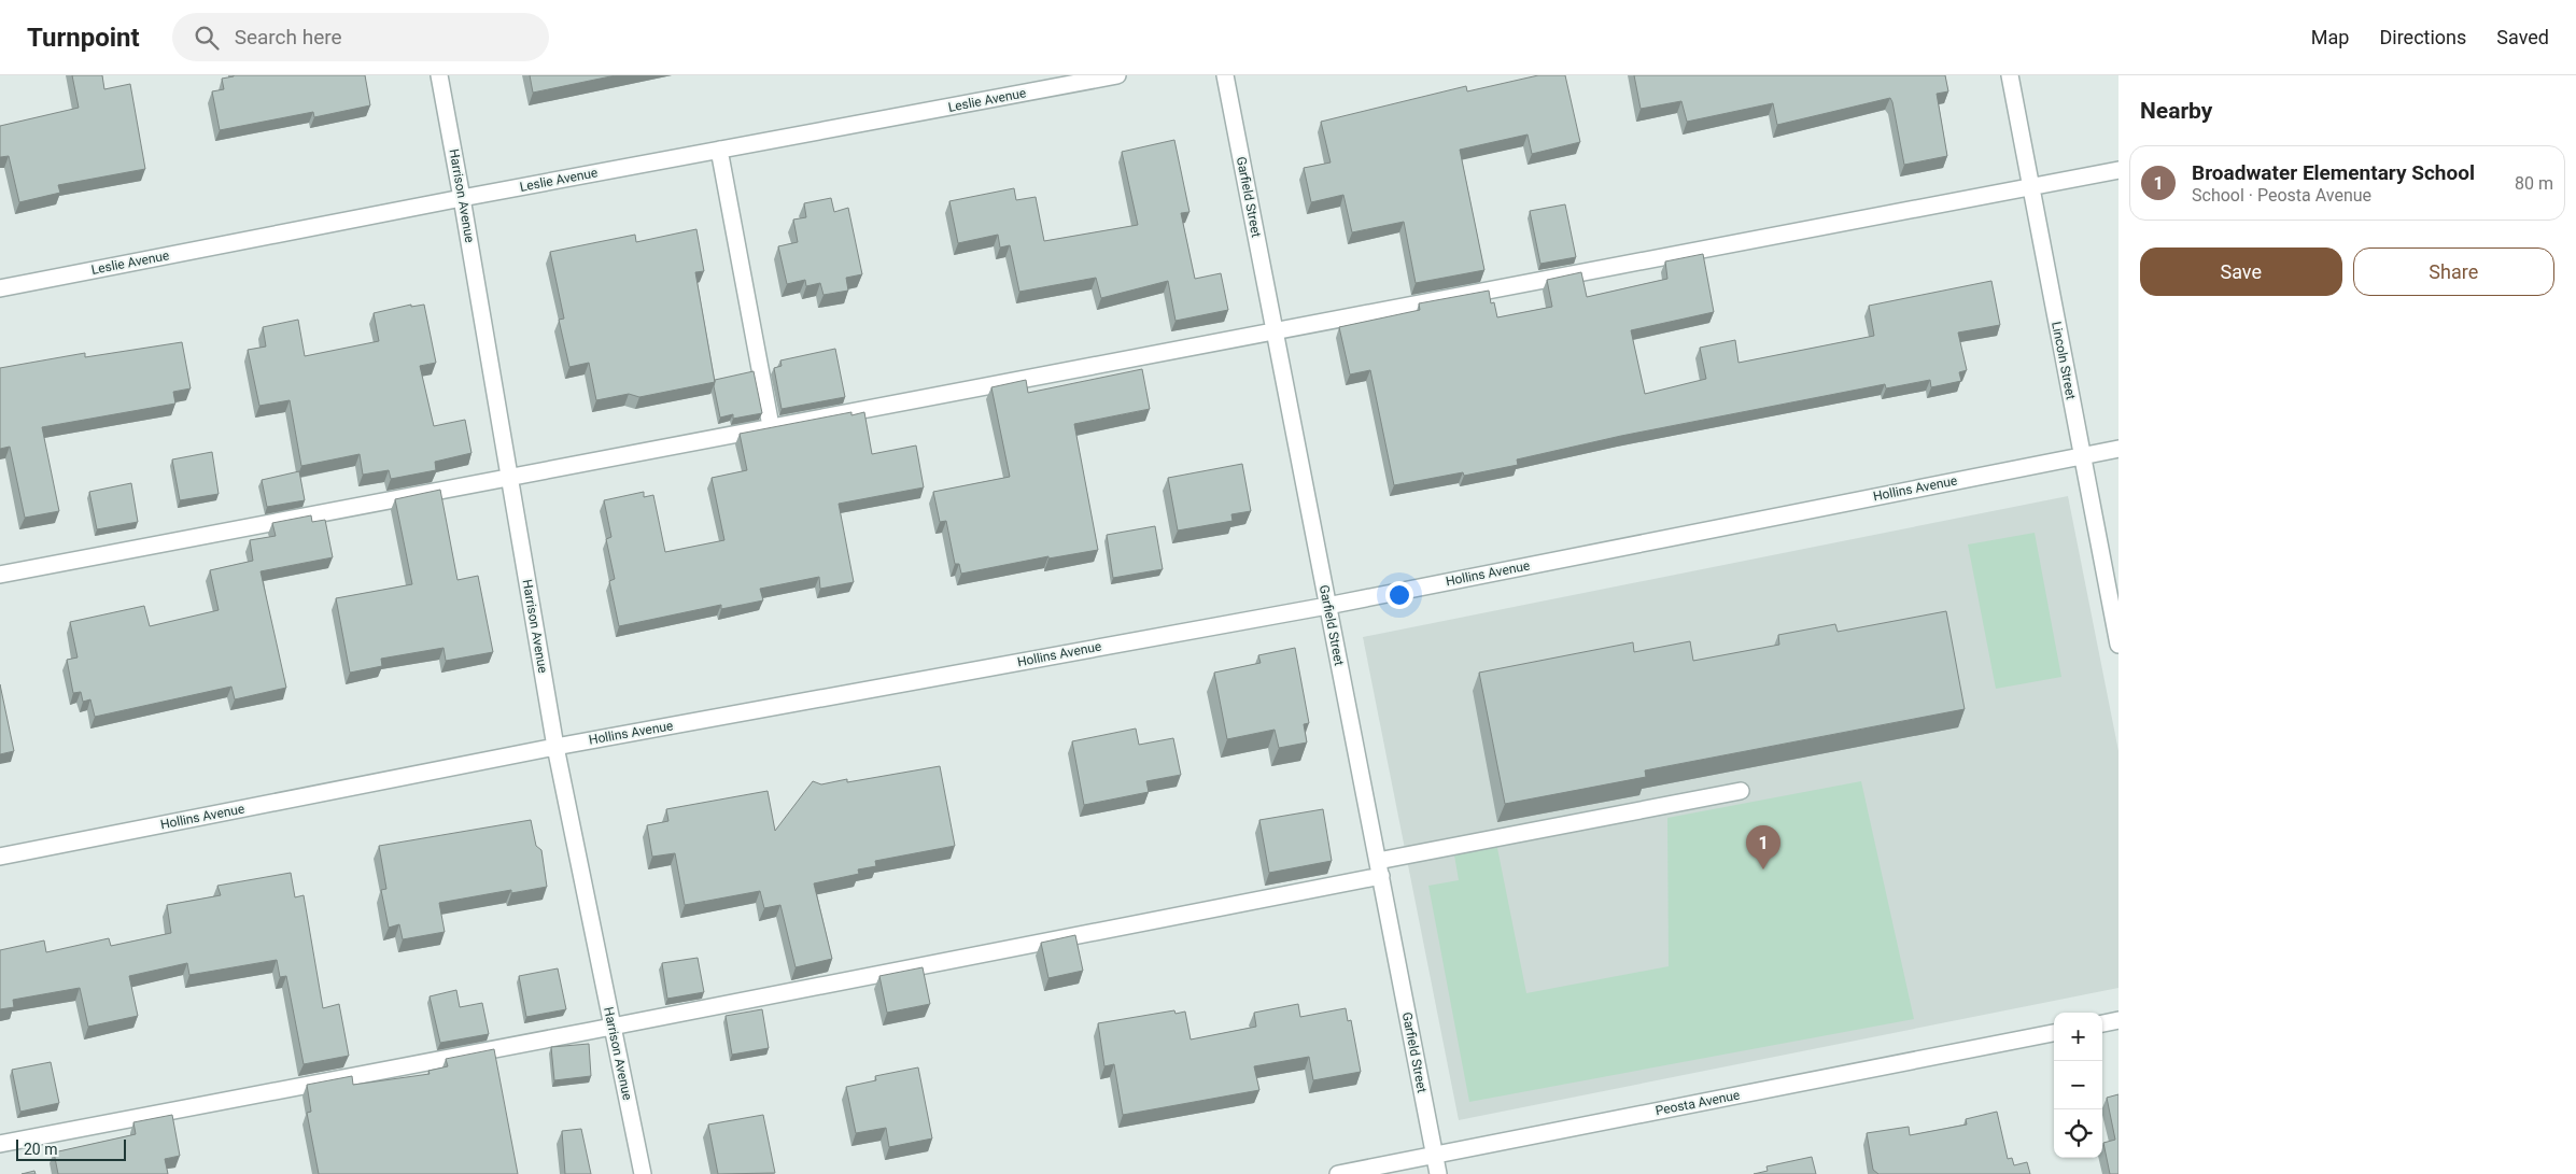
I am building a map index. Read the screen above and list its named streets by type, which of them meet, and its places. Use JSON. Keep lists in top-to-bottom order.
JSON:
{
  "streets": {
    "street": [
      "Leslie Avenue",
      "Harrison Avenue",
      "Garfield Street",
      "Lincoln Street",
      "Hollins Avenue",
      "Peosta Avenue"
    ]
  },
  "crossings": [
    ["Leslie Avenue", "Harrison Avenue"],
    ["Harrison Avenue", "Hollins Avenue"],
    ["Garfield Street", "Hollins Avenue"],
    ["Garfield Street", "Peosta Avenue"],
    ["Lincoln Street", "Hollins Avenue"]
  ],
  "scale_bar": "20 m",
  "page": {
    "header": "Turnpoint",
    "search": "Search here",
    "nav": ["Map", "Directions", "Saved"],
    "heading": "Nearby",
    "list": [
      {
        "mark": "1",
        "name": "Broadwater Elementary School",
        "note": "School · Peosta Avenue",
        "value": "80 m"
      }
    ],
    "buttons": ["Save", "Share"],
    "pins": "1",
    "map_buttons": ["+", "−"],
    "scale": "20 m"
  }
}
